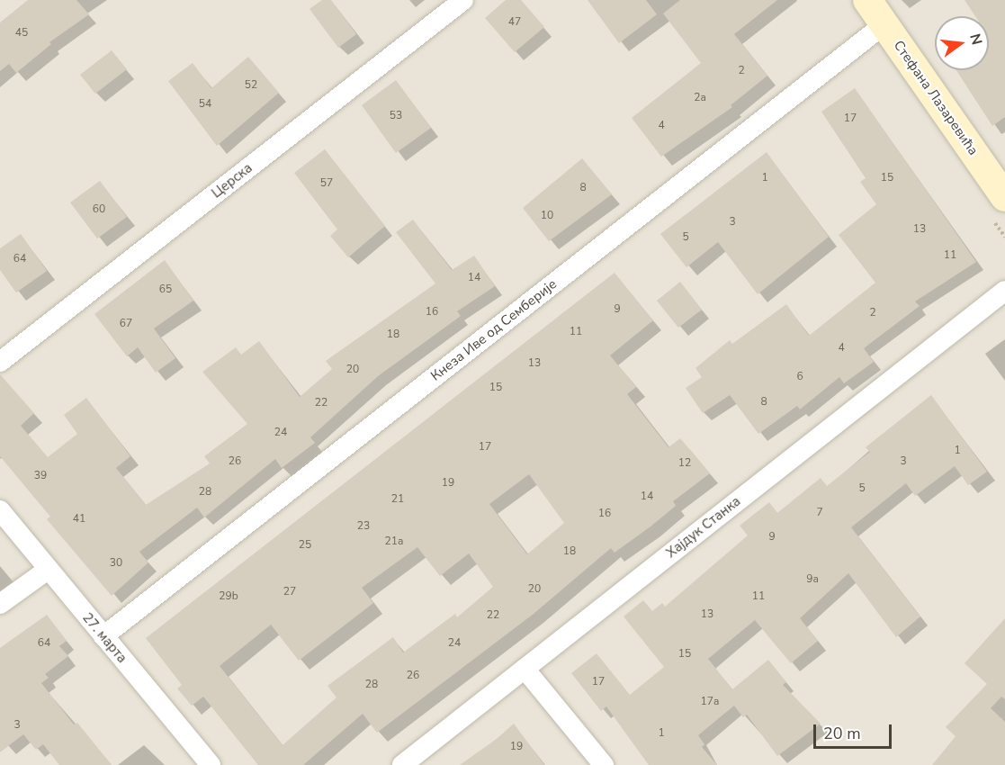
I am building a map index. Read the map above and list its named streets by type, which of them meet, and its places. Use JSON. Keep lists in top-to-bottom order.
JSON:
{
  "streets": {
    "street": [
      "Стефана Лазаревића",
      "Церска",
      "Кнеза Иве од Семберије",
      "Хајдук Станка",
      "27. марта"
    ]
  },
  "crossings": [
    ["Стефана Лазаревића", "Кнеза Иве од Семберије"],
    ["Кнеза Иве од Семберије", "27. марта"]
  ],
  "house_numbers": [
    "47",
    "45",
    "2",
    "52",
    "2a",
    "54",
    "53",
    "17",
    "4",
    "1",
    "15",
    "57",
    "8",
    "60",
    "10",
    "3",
    "13",
    "5",
    "11",
    "64",
    "14",
    "65",
    "9",
    "16",
    "2",
    "67",
    "11",
    "18",
    "4",
    "13",
    "20",
    "6",
    "15",
    "8",
    "22",
    "24",
    "17",
    "1",
    "26",
    "3",
    "12",
    "39",
    "19",
    "5",
    "28",
    "14",
    "21",
    "7",
    "16",
    "41",
    "23",
    "9",
    "21a",
    "25",
    "18",
    "30",
    "9a",
    "20",
    "27",
    "29b",
    "11",
    "13",
    "22",
    "64",
    "24",
    "15",
    "26",
    "17",
    "28",
    "17a",
    "3",
    "1",
    "19"
  ],
  "scale_bar": "20 m",
  "north": "right"
}
